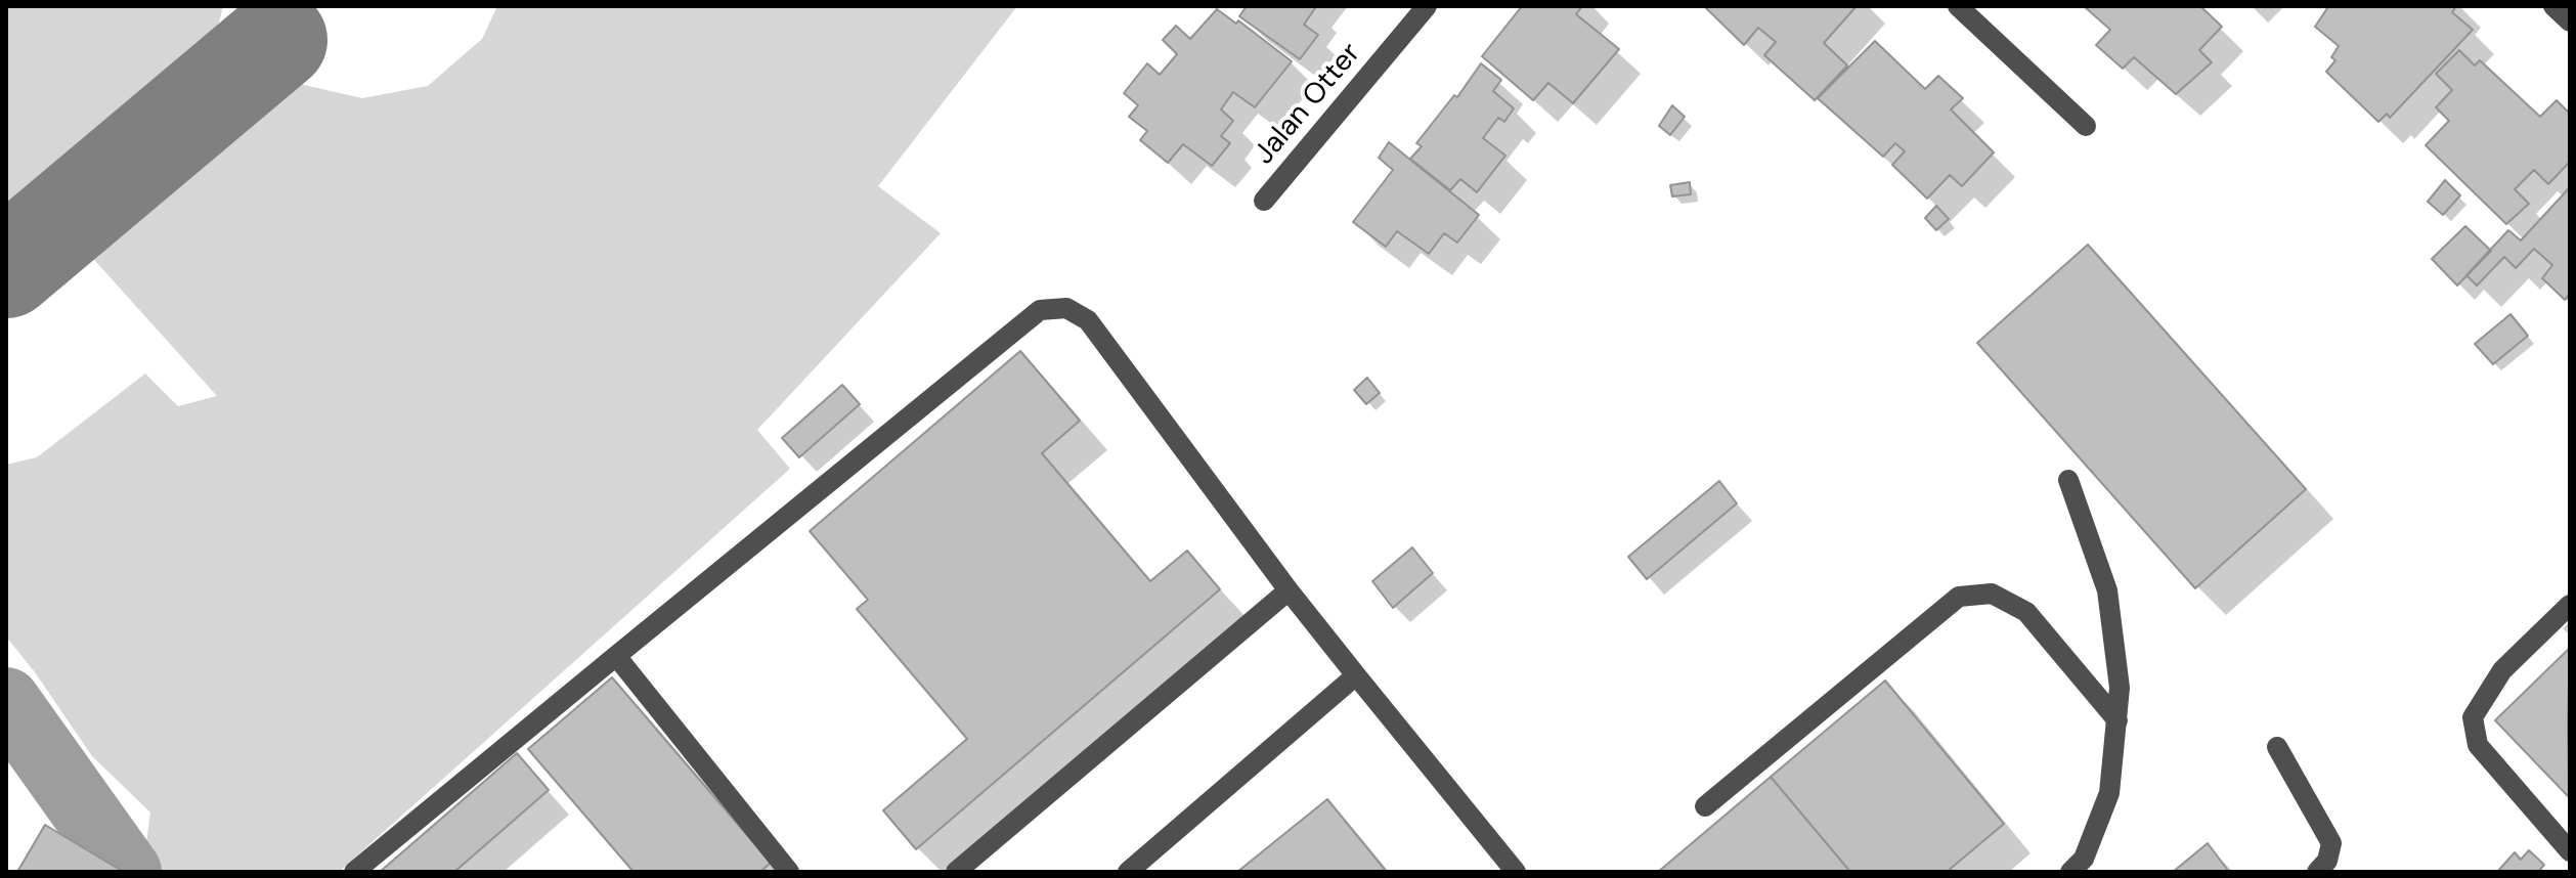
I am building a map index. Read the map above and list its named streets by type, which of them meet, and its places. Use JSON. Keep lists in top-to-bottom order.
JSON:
{
  "streets": {
    "street": ["Jalan Otter"]
  }
}
